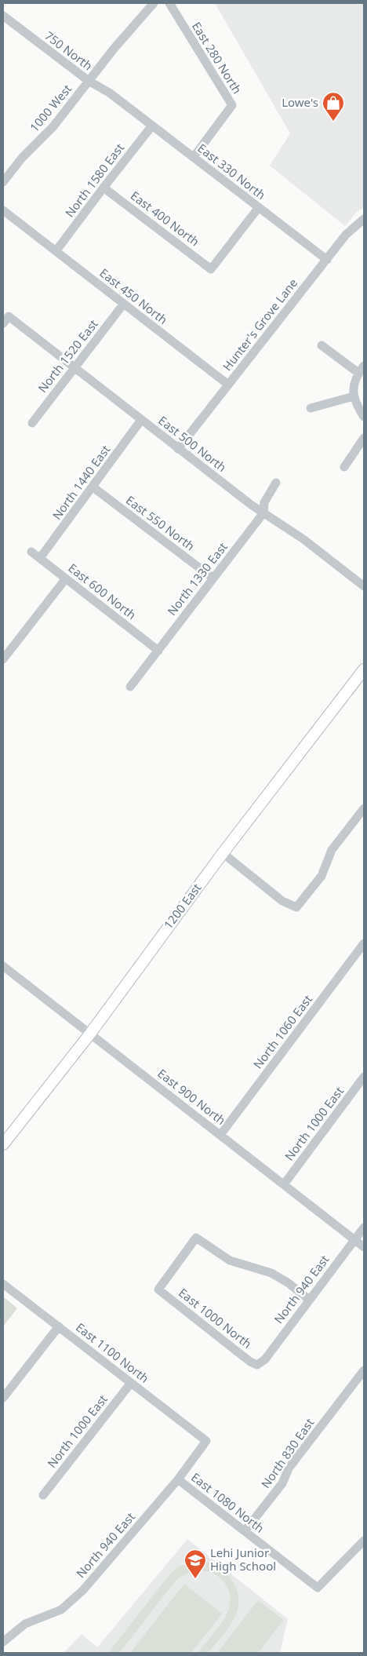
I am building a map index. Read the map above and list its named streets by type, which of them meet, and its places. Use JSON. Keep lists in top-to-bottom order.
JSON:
{
  "streets": {
    "main road": ["1200 East"],
    "street": [
      "750 North",
      "East 280 North",
      "1000 West",
      "East 330 North",
      "North 1580 East",
      "East 400 North",
      "East 450 North",
      "Hunter's Grove Lane",
      "North 1520 East",
      "East 500 North",
      "North 1440 East",
      "East 550 North",
      "North 1330 East",
      "East 600 North",
      "North 1060 East",
      "East 900 North",
      "North 1000 East",
      "North 940 East",
      "East 1000 North",
      "East 1100 North",
      "North 830 East",
      "East 1080 North"
    ]
  },
  "crossings": [
    ["750 North", "1000 West"],
    ["750 North", "East 330 North"],
    ["East 280 North", "East 330 North"],
    ["East 330 North", "North 1580 East"],
    ["East 330 North", "East 400 North"],
    ["East 330 North", "Hunter's Grove Lane"],
    ["North 1580 East", "East 400 North"],
    ["North 1580 East", "East 450 North"],
    ["East 450 North", "Hunter's Grove Lane"],
    ["East 450 North", "North 1520 East"],
    ["Hunter's Grove Lane", "East 500 North"],
    ["North 1520 East", "East 500 North"],
    ["East 500 North", "North 1440 East"],
    ["East 500 North", "North 1330 East"],
    ["North 1440 East", "East 550 North"],
    ["North 1440 East", "East 600 North"],
    ["East 550 North", "North 1330 East"],
    ["North 1330 East", "East 600 North"],
    ["1200 East", "East 900 North"],
    ["North 1060 East", "East 900 North"],
    ["East 900 North", "North 1000 East"],
    ["East 900 North", "North 940 East"],
    ["North 1000 East", "East 1100 North"],
    ["North 940 East", "East 1000 North"],
    ["North 940 East", "East 1100 North"],
    ["North 940 East", "East 1080 North"],
    ["North 830 East", "East 1080 North"]
  ],
  "places": {
    "shop": ["Lowe's"],
    "school or university": ["Lehi Junior High School"]
  }
}
